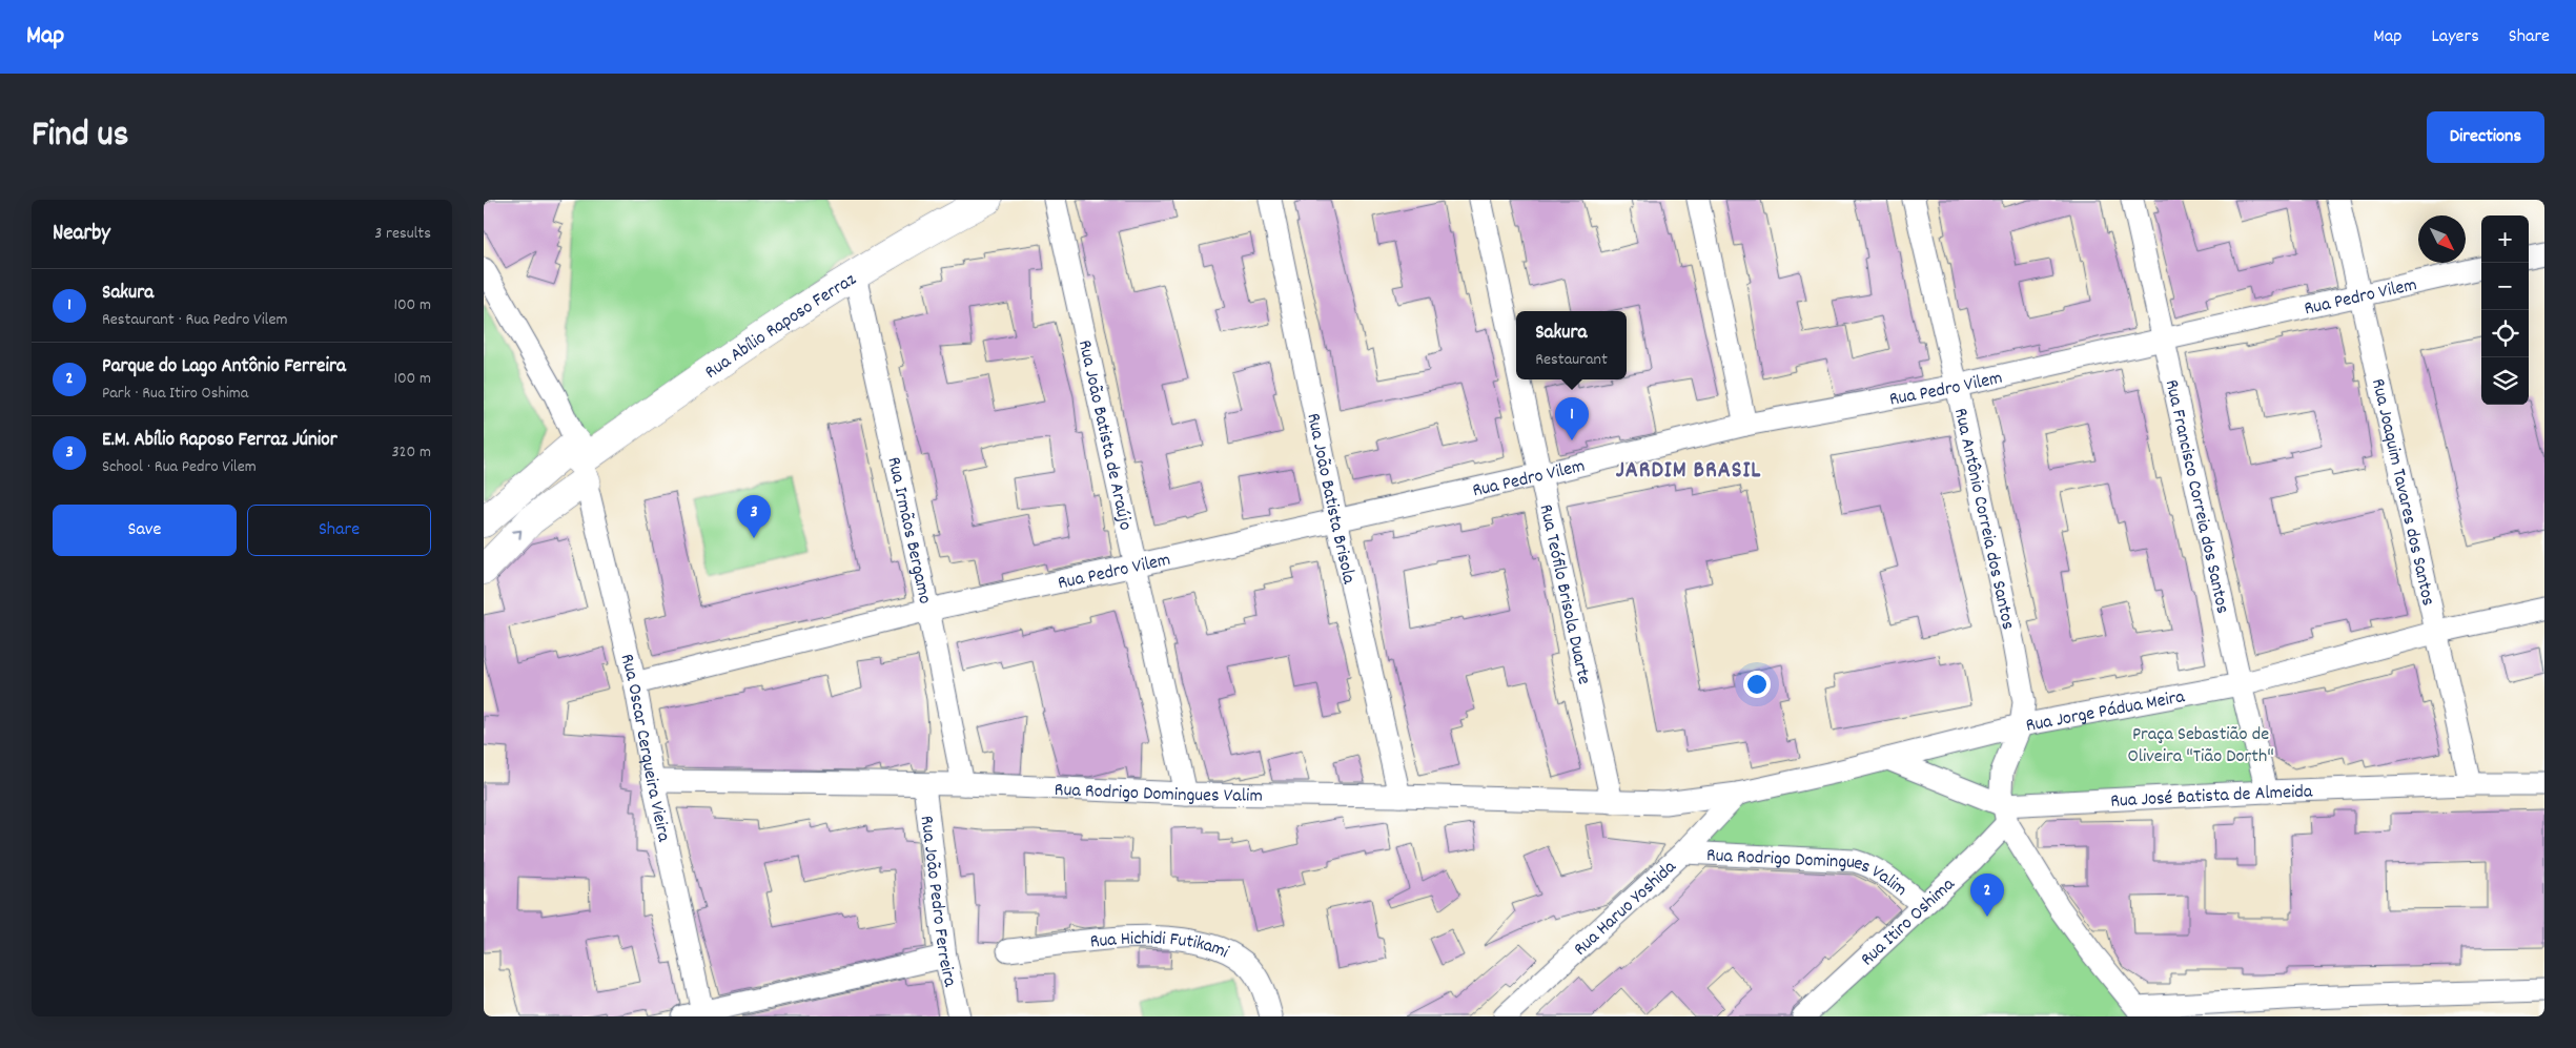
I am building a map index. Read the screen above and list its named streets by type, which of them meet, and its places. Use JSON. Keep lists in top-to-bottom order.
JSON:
{
  "streets": {
    "street": [
      "Rua Pedro Vilem",
      "Rua Abílio Raposo Ferraz",
      "Rua João Batista de Araújo",
      "Rua Joaquim Tavares dos Santos",
      "Rua Francisco Correia dos Santos",
      "Rua João Batista Brisola",
      "Rua Antônio Correia dos Santos",
      "Rua Irmãos Bergamo",
      "Rua Teófilo Brisola Duarte",
      "Rua Jorge Pádua Meira",
      "Rua Oscar Cerqueira Vieira",
      "Rua Rodrigo Domingues Valim",
      "Rua José Batista de Almeida",
      "Rua João Pedro Ferreira",
      "Rua Haruo Yoshida",
      "Rua Itiro Oshima",
      "Rua Hichidi Futikami"
    ]
  },
  "crossings": [
    ["Rua Pedro Vilem", "Rua João Batista de Araújo"],
    ["Rua Pedro Vilem", "Rua Joaquim Tavares dos Santos"],
    ["Rua Pedro Vilem", "Rua Francisco Correia dos Santos"],
    ["Rua Pedro Vilem", "Rua João Batista Brisola"],
    ["Rua Pedro Vilem", "Rua Antônio Correia dos Santos"],
    ["Rua Pedro Vilem", "Rua Irmãos Bergamo"],
    ["Rua Pedro Vilem", "Rua Teófilo Brisola Duarte"],
    ["Rua Pedro Vilem", "Rua Oscar Cerqueira Vieira"],
    ["Rua Abílio Raposo Ferraz", "Rua Irmãos Bergamo"],
    ["Rua Abílio Raposo Ferraz", "Rua Oscar Cerqueira Vieira"],
    ["Rua João Batista de Araújo", "Rua Rodrigo Domingues Valim"],
    ["Rua Joaquim Tavares dos Santos", "Rua Jorge Pádua Meira"],
    ["Rua Joaquim Tavares dos Santos", "Rua José Batista de Almeida"],
    ["Rua Francisco Correia dos Santos", "Rua Jorge Pádua Meira"],
    ["Rua Francisco Correia dos Santos", "Rua José Batista de Almeida"],
    ["Rua João Batista Brisola", "Rua Rodrigo Domingues Valim"],
    ["Rua Antônio Correia dos Santos", "Rua Jorge Pádua Meira"],
    ["Rua Antônio Correia dos Santos", "Rua José Batista de Almeida"],
    ["Rua Antônio Correia dos Santos", "Rua Itiro Oshima"],
    ["Rua Irmãos Bergamo", "Rua Rodrigo Domingues Valim"],
    ["Rua Teófilo Brisola Duarte", "Rua Rodrigo Domingues Valim"],
    ["Rua Jorge Pádua Meira", "Rua Rodrigo Domingues Valim"],
    ["Rua Jorge Pádua Meira", "Rua José Batista de Almeida"],
    ["Rua Jorge Pádua Meira", "Rua Haruo Yoshida"],
    ["Rua Oscar Cerqueira Vieira", "Rua Rodrigo Domingues Valim"],
    ["Rua Rodrigo Domingues Valim", "Rua João Pedro Ferreira"],
    ["Rua Rodrigo Domingues Valim", "Rua Haruo Yoshida"],
    ["Rua Rodrigo Domingues Valim", "Rua Itiro Oshima"],
    ["Rua José Batista de Almeida", "Rua Itiro Oshima"]
  ],
  "districts": ["JARDIM BRASIL"],
  "parks": ["Praça Sebastião de Oliveira \"Tião Dorth\""],
  "north": "bottom right",
  "page": {
    "header": "Map",
    "nav": ["Map", "Layers", "Share"],
    "title": "Find us",
    "buttons": [
      "Directions",
      ["Save", "Share"]
    ],
    "heading": ["Nearby", "3 results"],
    "map_buttons": ["+", "−"],
    "list": [
      {
        "mark": "1",
        "name": "Sakura",
        "note": "Restaurant · Rua Pedro Vilem",
        "value": "100 m"
      },
      {
        "mark": "2",
        "name": "Parque do Lago Antônio Ferreira",
        "note": "Park · Rua Itiro Oshima",
        "value": "100 m"
      },
      {
        "mark": "3",
        "name": "E.M. Abílio Raposo Ferraz Júnior",
        "note": "School · Rua Pedro Vilem",
        "value": "320 m"
      }
    ],
    "popup": ["Sakura", "Restaurant"],
    "pins": ["1", "3", "2"]
  }
}
